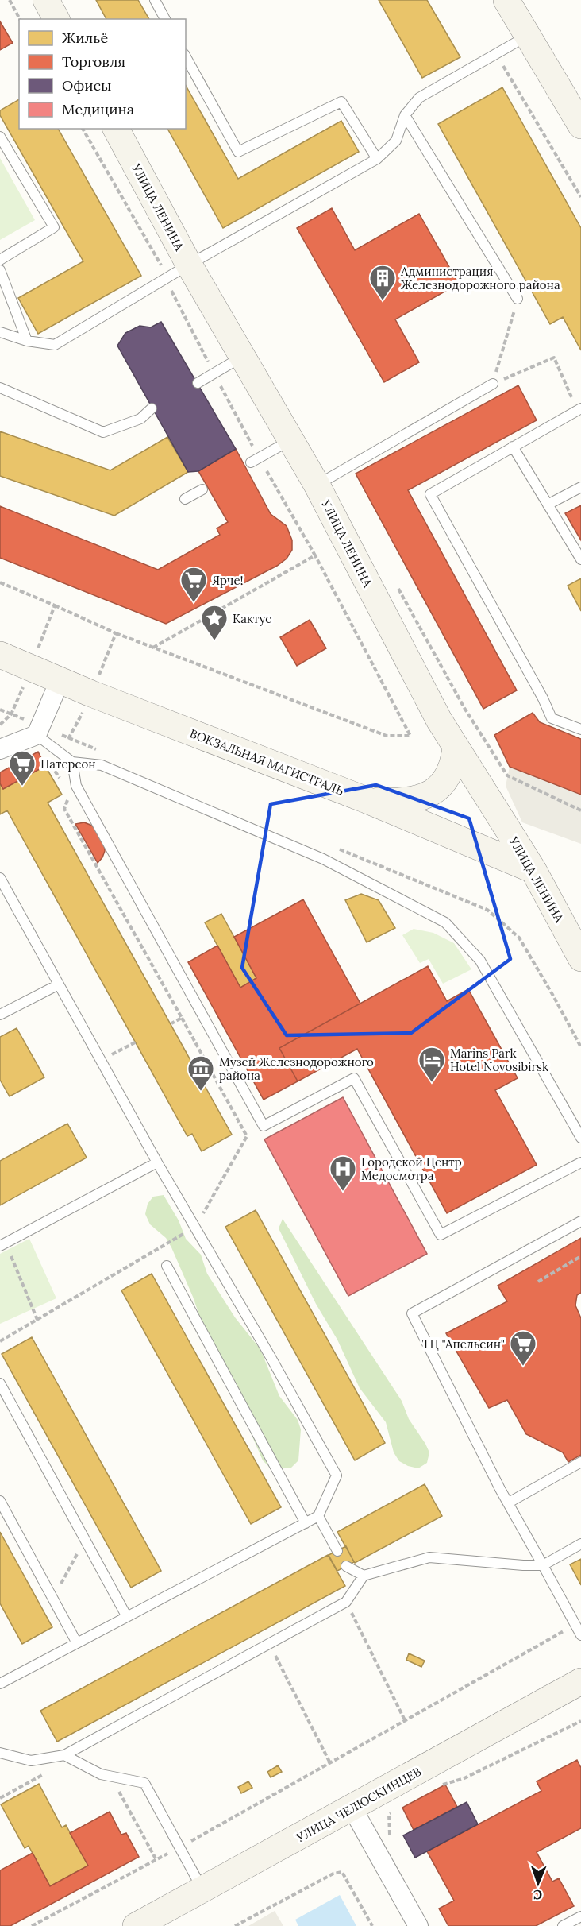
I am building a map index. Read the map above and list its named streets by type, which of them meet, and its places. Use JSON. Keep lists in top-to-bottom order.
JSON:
{
  "streets": {
    "main road": ["УЛИЦА ЛЕНИНА", "ВОКЗАЛЬНАЯ МАГИСТРАЛЬ", "УЛИЦА ЧЕЛЮСКИНЦЕВ"]
  },
  "crossings": [
    ["УЛИЦА ЛЕНИНА", "ВОКЗАЛЬНАЯ МАГИСТРАЛЬ"]
  ],
  "places": {
    "building": ["Администрация Железнодорожного района"],
    "supermarket": ["Ярче!", "Патерсон", "ТЦ \"Апельсин\""],
    "place": ["Кактус"],
    "hotel": ["Marins Park Hotel Novosibirsk"],
    "museum": ["Музей Железнодорожного района"],
    "hospital": ["Городской Центр Медосмотра"]
  },
  "legend": [
    "Жильё",
    "Торговля",
    "Офисы",
    "Медицина"
  ],
  "north": "bottom"
}
